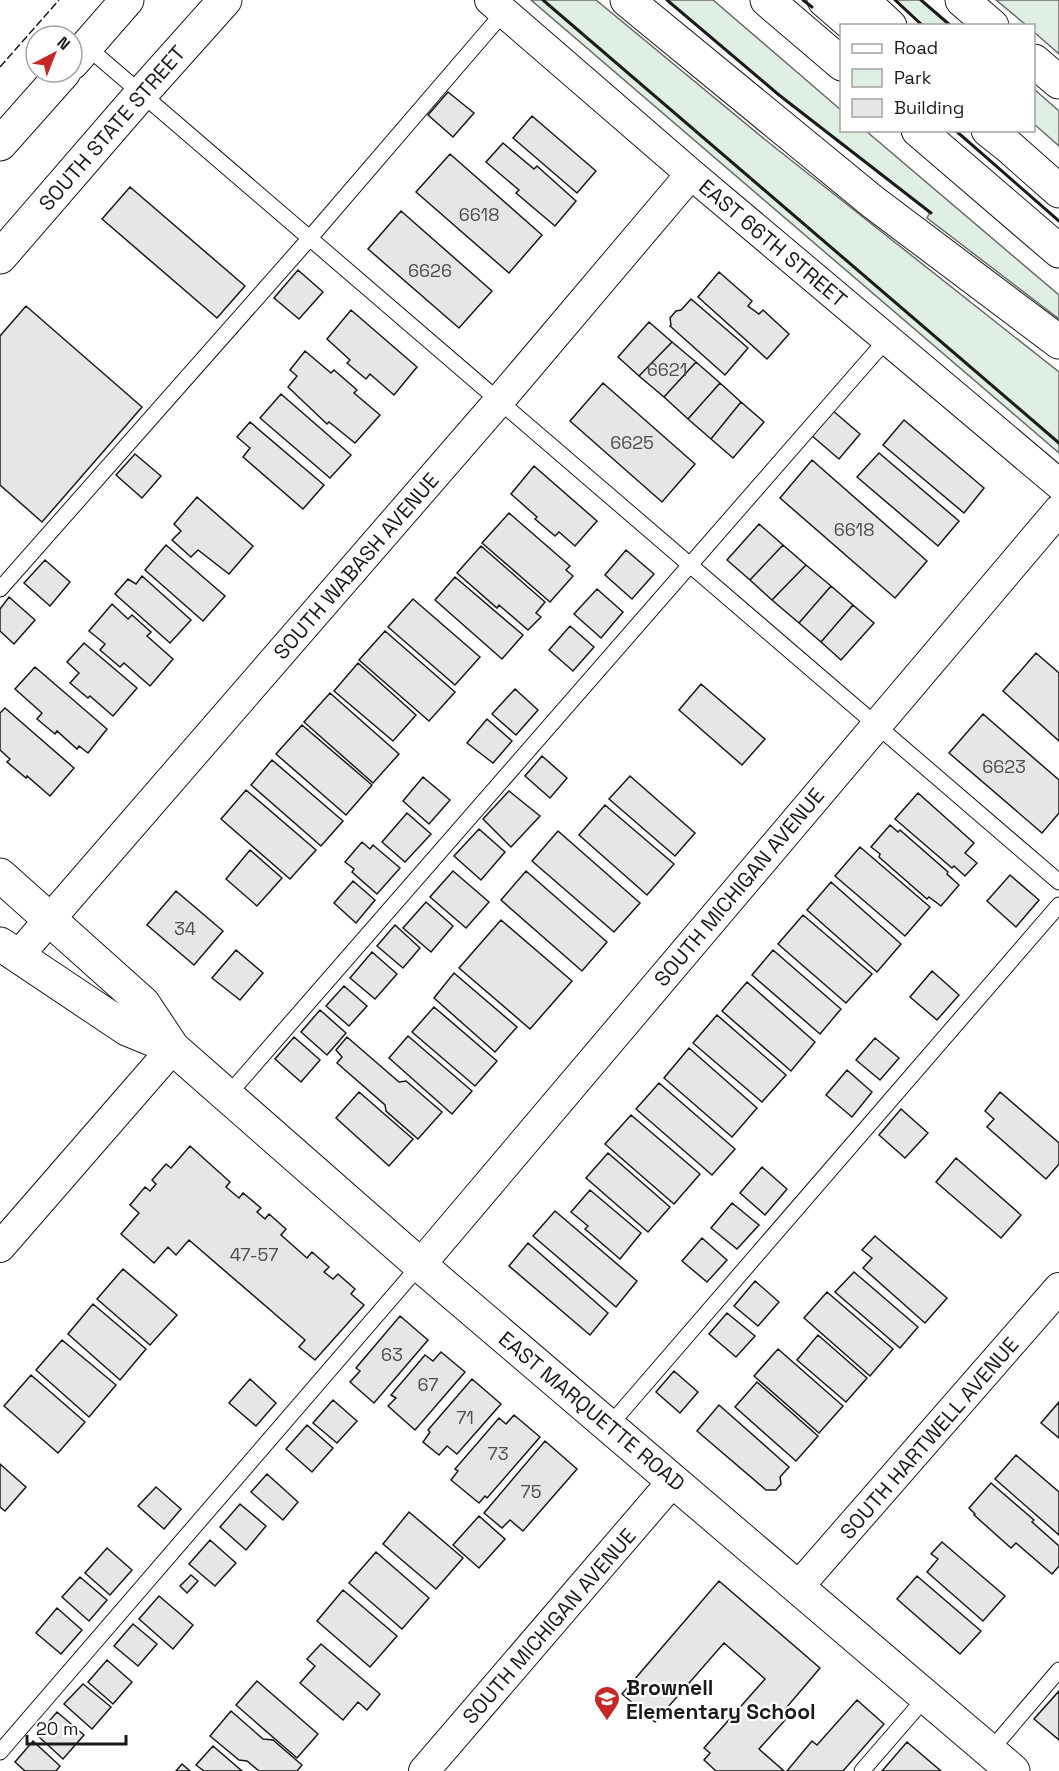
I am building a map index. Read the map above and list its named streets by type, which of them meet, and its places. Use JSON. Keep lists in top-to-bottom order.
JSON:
{
  "streets": {
    "main road": ["SOUTH STATE STREET", "EAST MARQUETTE ROAD"],
    "street": [
      "EAST 66TH STREET",
      "SOUTH WABASH AVENUE",
      "SOUTH MICHIGAN AVENUE",
      "SOUTH HARTWELL AVENUE"
    ]
  },
  "crossings": [
    ["EAST 66TH STREET", "SOUTH WABASH AVENUE"],
    ["SOUTH WABASH AVENUE", "EAST MARQUETTE ROAD"],
    ["SOUTH MICHIGAN AVENUE", "EAST MARQUETTE ROAD"],
    ["EAST MARQUETTE ROAD", "SOUTH HARTWELL AVENUE"]
  ],
  "places": {
    "school or university": ["Brownell Elementary School"]
  },
  "house_numbers": [
    "6618",
    "6626",
    "6621",
    "6625",
    "6618",
    "6623",
    "34",
    "47-57",
    "63",
    "67",
    "71",
    "73",
    "75"
  ],
  "legend": ["Road", "Park", "Building"],
  "scale_bar": "20 m",
  "north": "top right"
}
